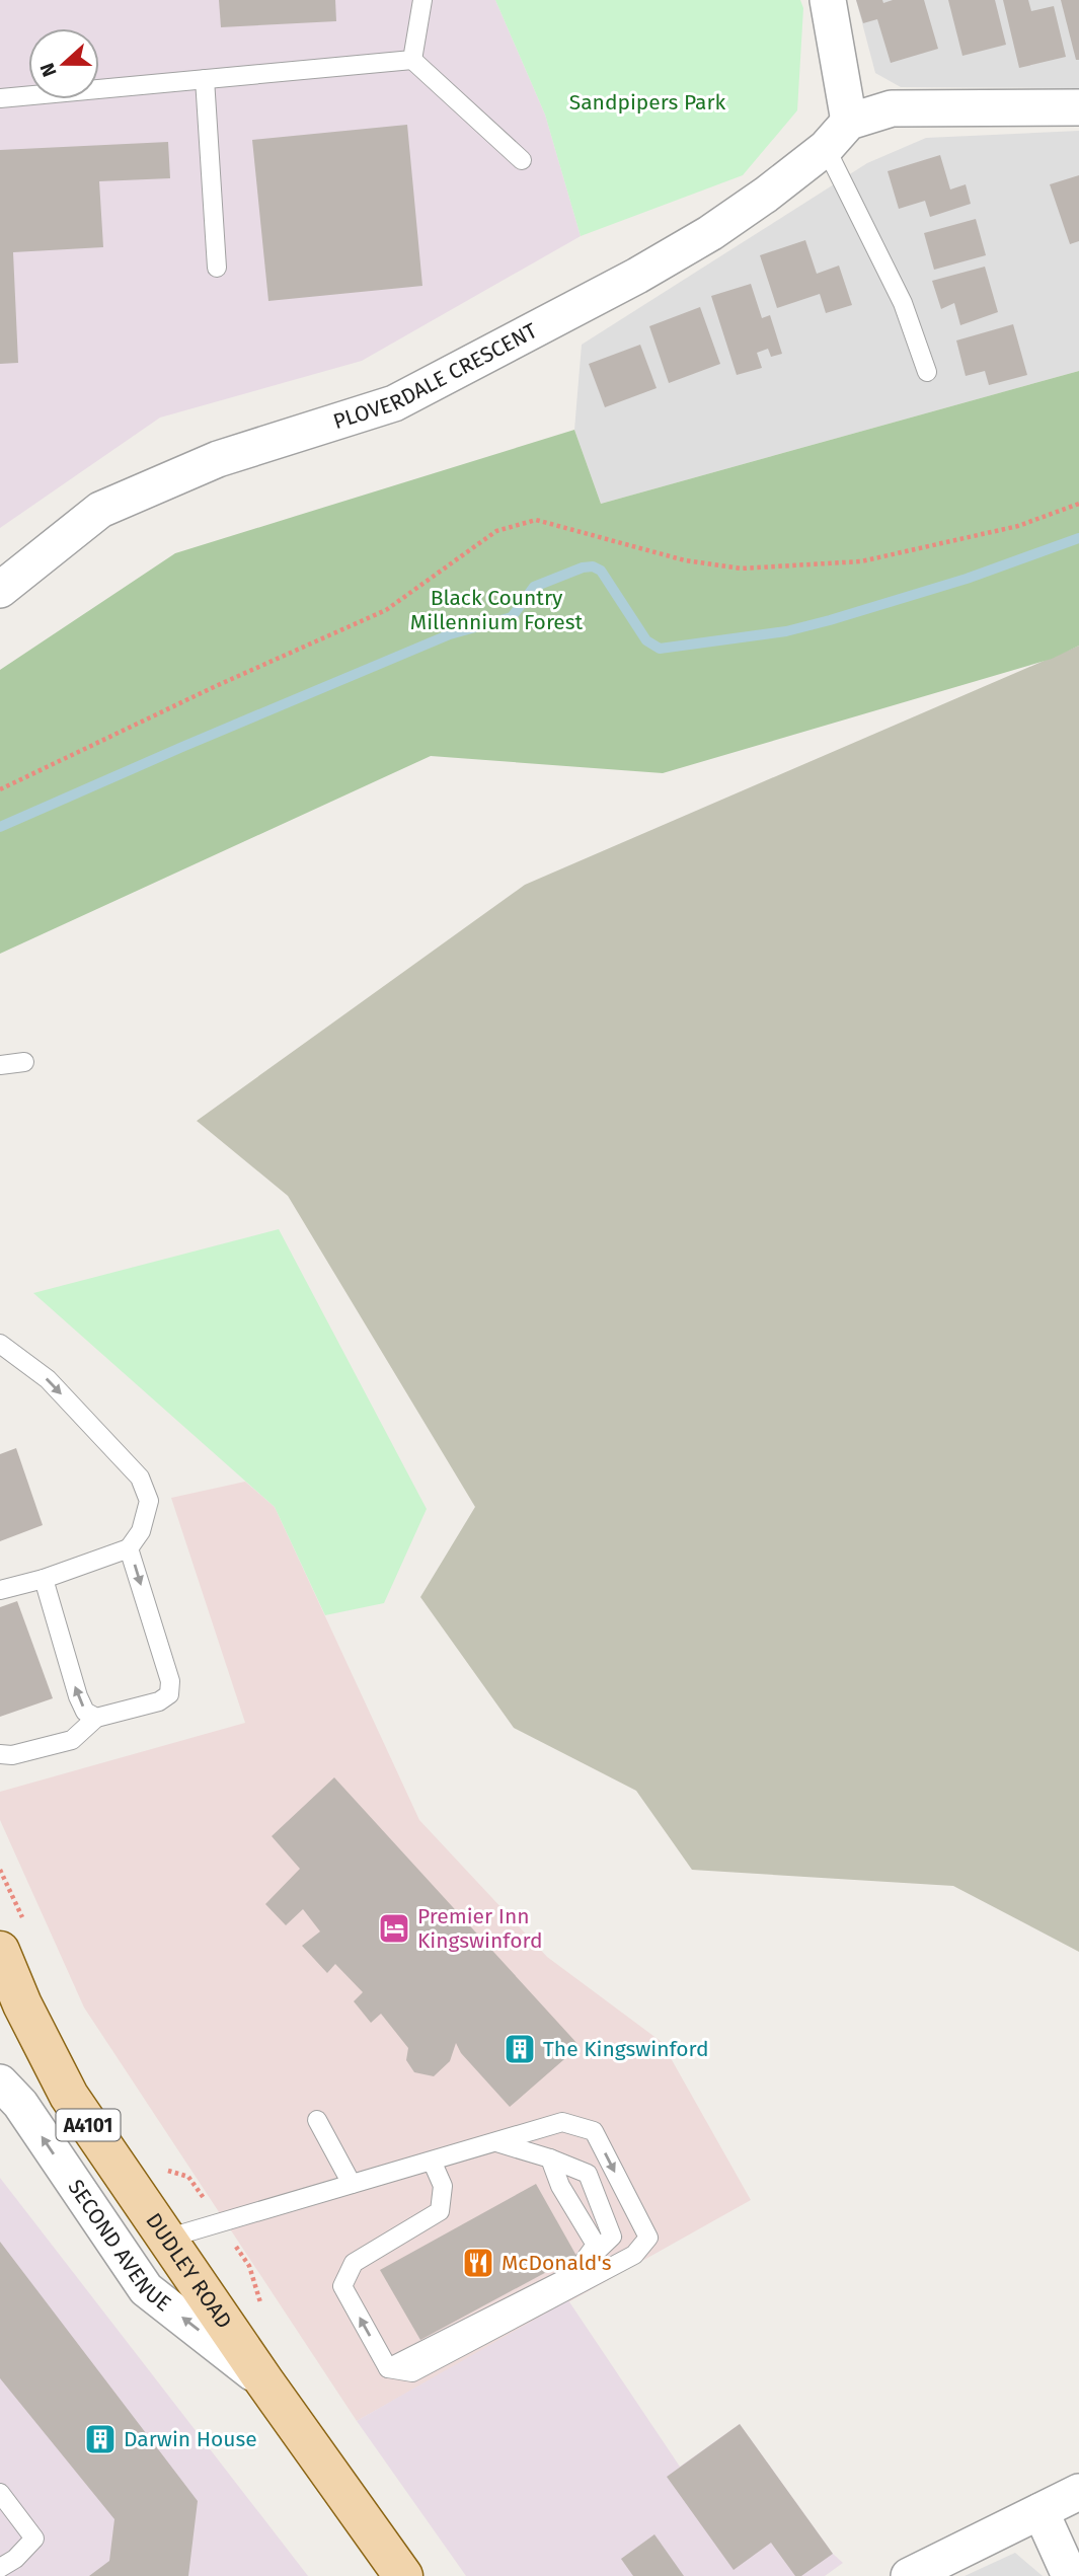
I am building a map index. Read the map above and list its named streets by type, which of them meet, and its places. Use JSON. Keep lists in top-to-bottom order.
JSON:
{
  "streets": {
    "main road": ["A4101", "DUDLEY ROAD"],
    "street": ["PLOVERDALE CRESCENT", "SECOND AVENUE"]
  },
  "crossings": [
    ["SECOND AVENUE", "DUDLEY ROAD"]
  ],
  "one_way": ["SECOND AVENUE"],
  "parks": ["Sandpipers Park", "Black Country Millennium Forest"],
  "places": {
    "hotel": ["Premier Inn Kingswinford"],
    "building": ["The Kingswinford", "Darwin House"],
    "restaurant": ["McDonald's"]
  },
  "north": "left"
}
